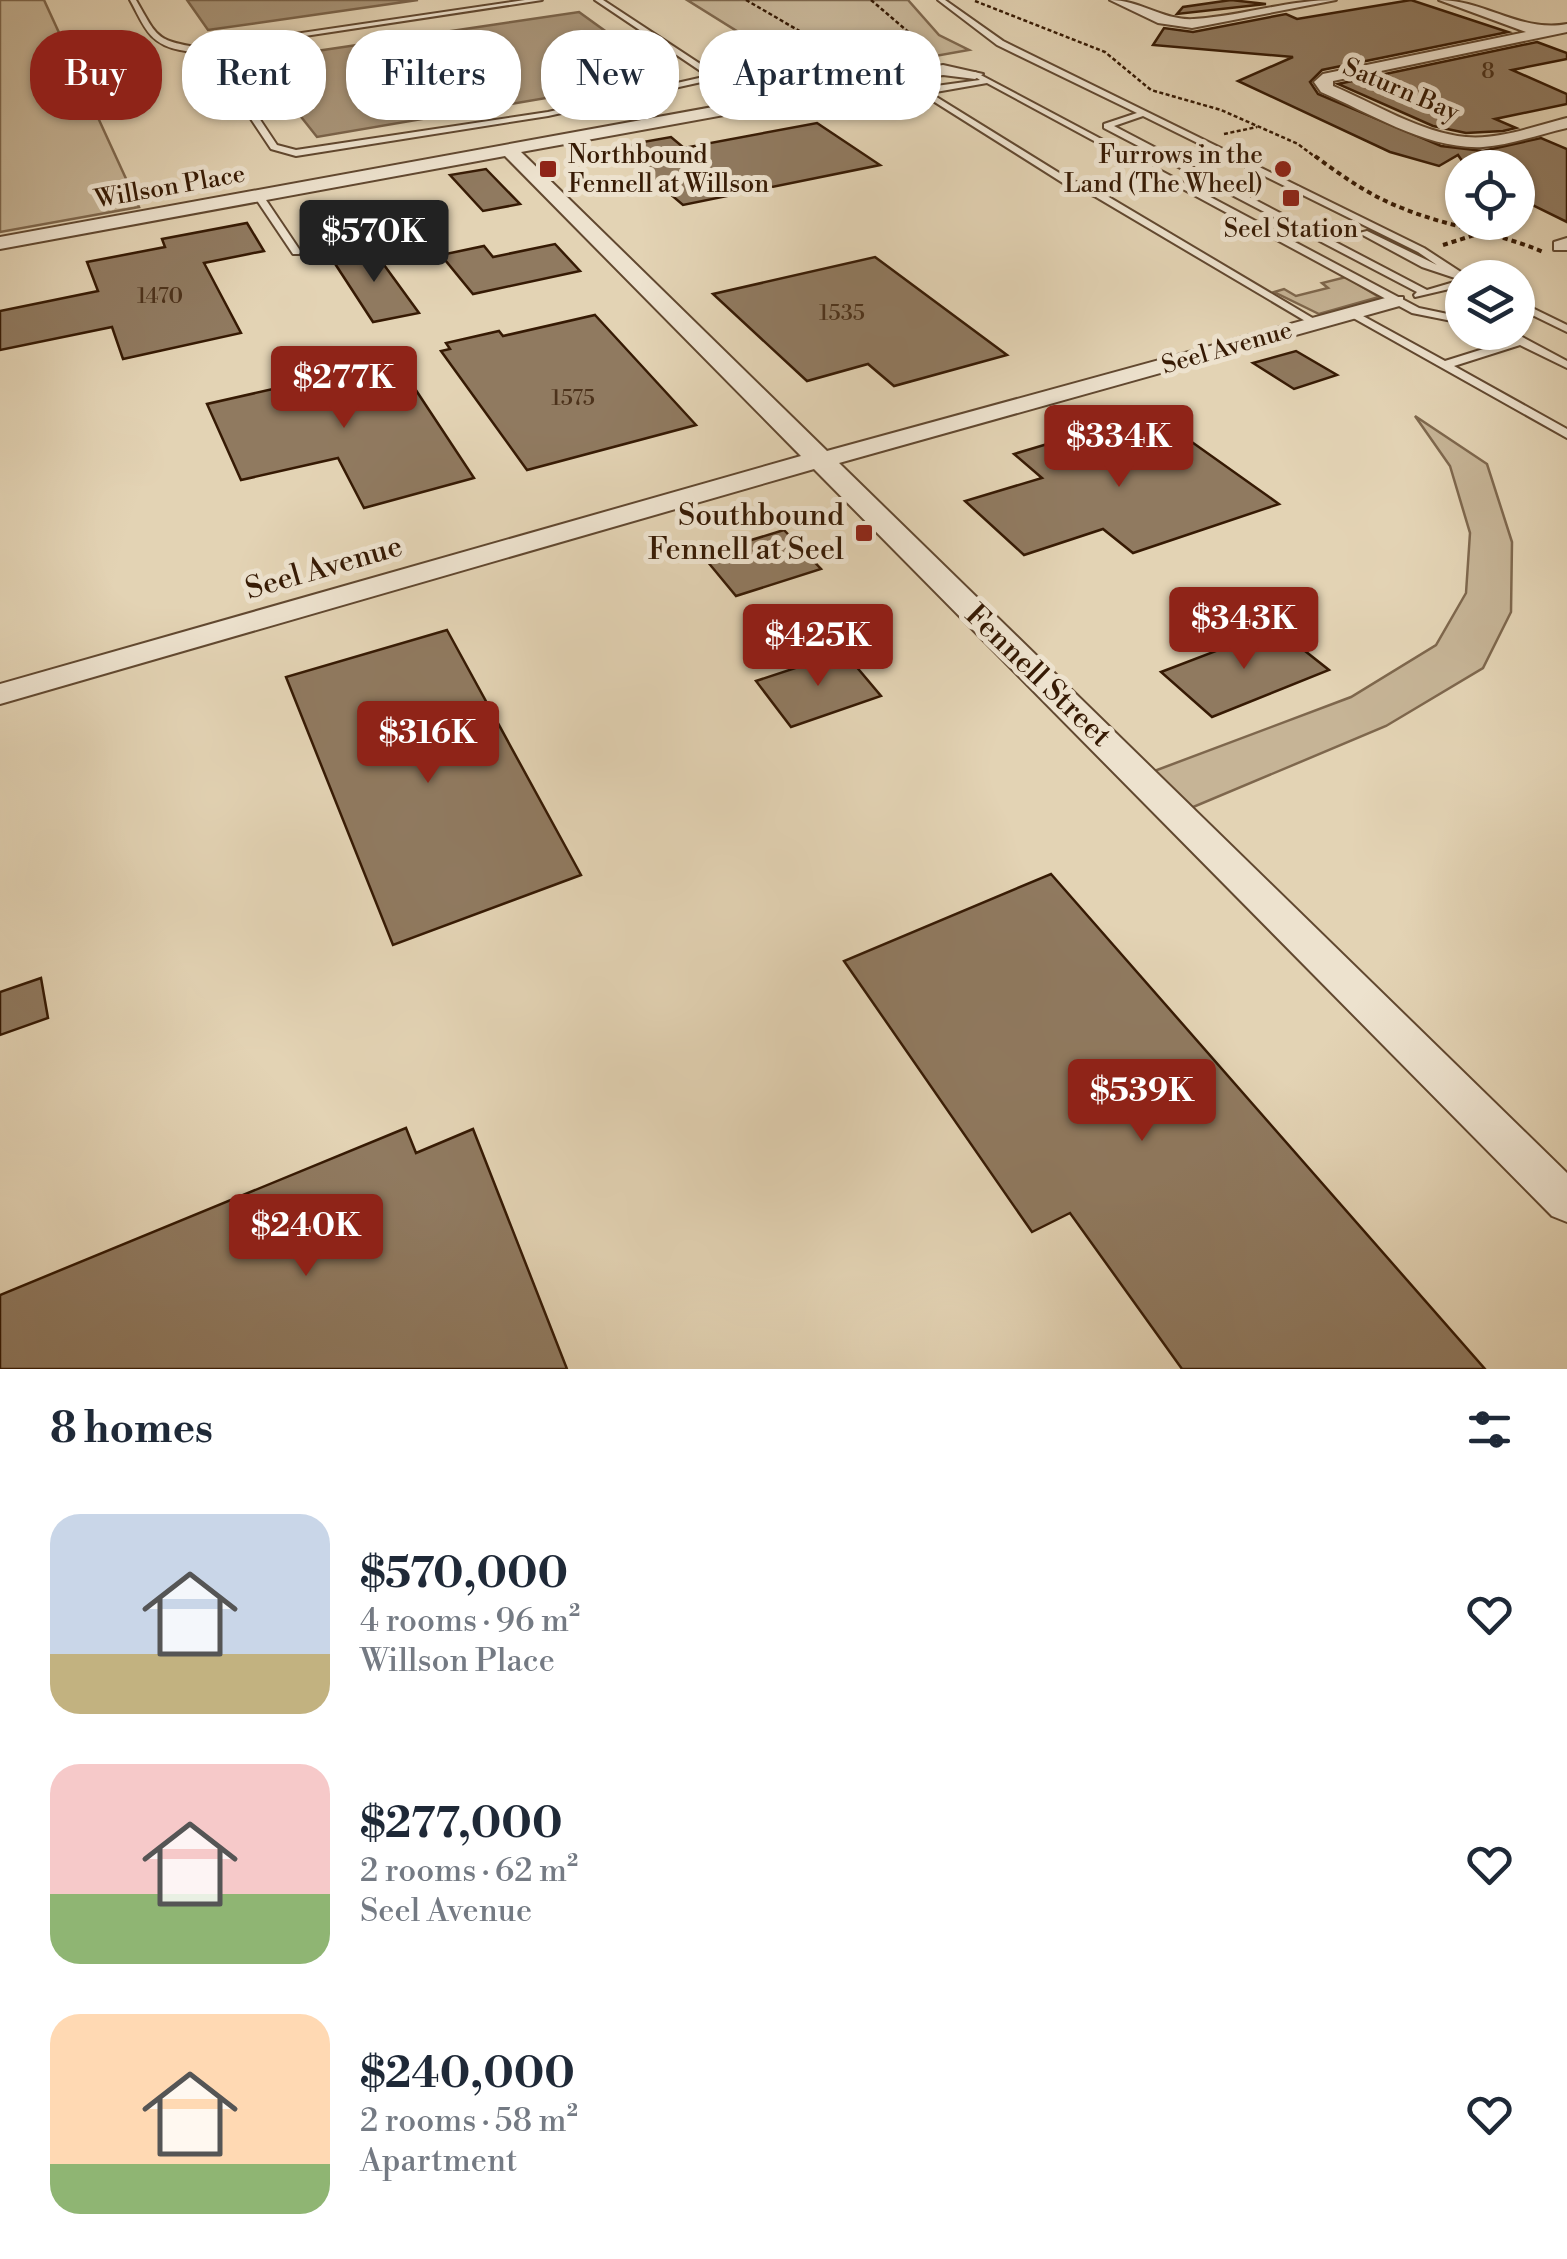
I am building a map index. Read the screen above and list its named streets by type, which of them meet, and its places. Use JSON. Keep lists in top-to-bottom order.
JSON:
{
  "streets": {
    "street": [
      "Saturn Bay",
      "Willson Place",
      "Seel Avenue",
      "Fennell Street"
    ]
  },
  "crossings": [
    ["Willson Place", "Fennell Street"],
    ["Seel Avenue", "Fennell Street"]
  ],
  "places": {
    "transit": ["Northbound Fennell at Willson", "Seel Station", "Southbound Fennell at Seel"],
    "other": ["Furrows in the Land (The Wheel)"]
  },
  "house_numbers": [
    "8",
    "1470",
    "1535",
    "1575"
  ],
  "page": {
    "chip": [
      "Buy",
      "Rent",
      "Filters",
      "New",
      "Apartment"
    ],
    "price": [
      "$570K",
      "$277K",
      "$334K",
      "$343K",
      "$425K",
      "$316K",
      "$539K",
      "$240K"
    ],
    "heading": "8 homes",
    "list": [
      {
        "name": "$570,000",
        "note": "4 rooms · 96 m² · Willson Place"
      },
      {
        "name": "$277,000",
        "note": "2 rooms · 62 m² · Seel Avenue"
      },
      {
        "name": "$240,000",
        "note": "2 rooms · 58 m² · Apartment"
      }
    ]
  }
}
